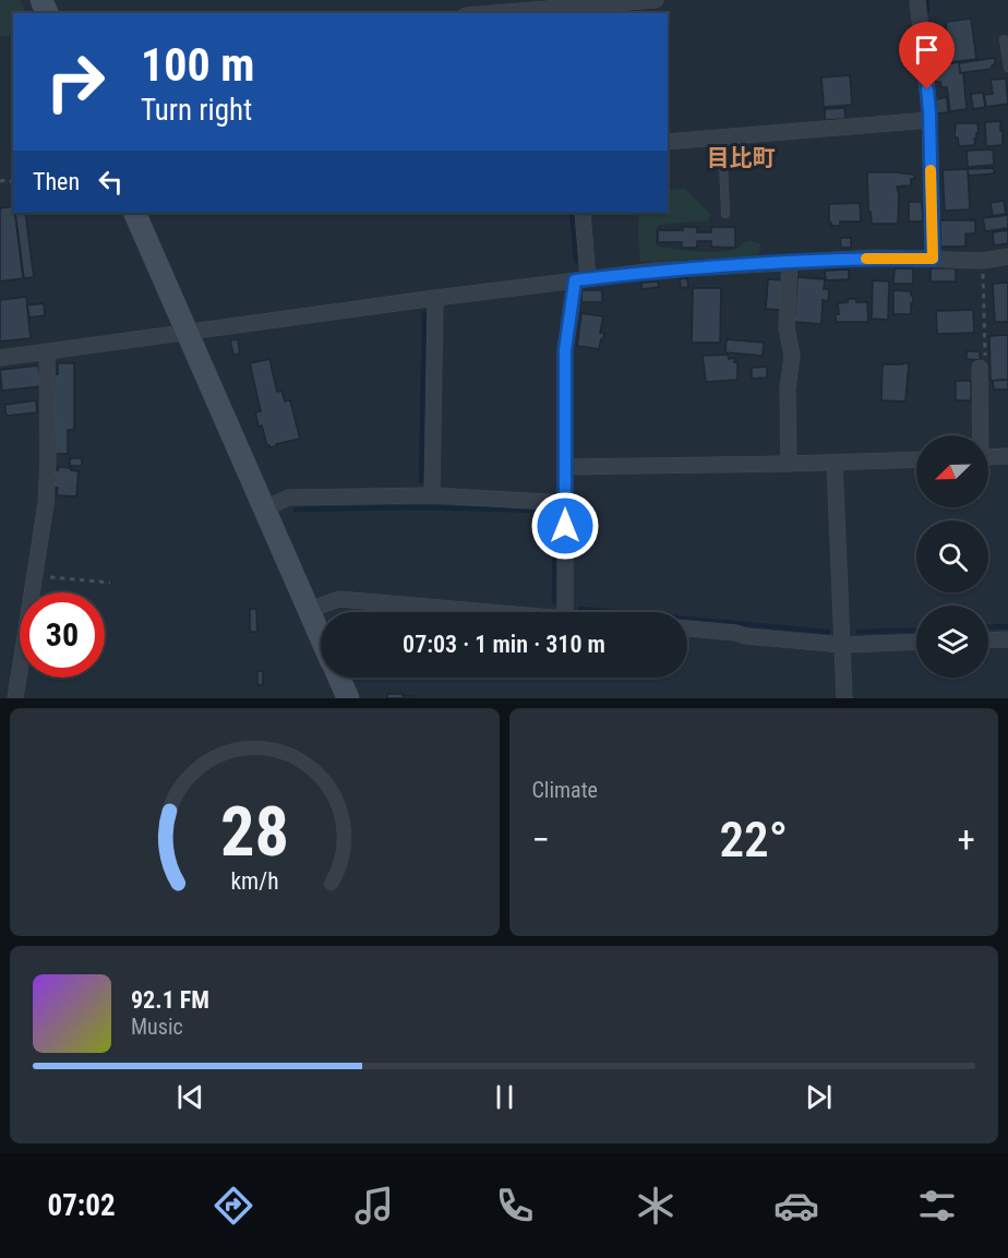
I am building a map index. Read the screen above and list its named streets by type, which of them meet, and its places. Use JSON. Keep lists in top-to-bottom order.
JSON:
{
  "districts": ["目比町"],
  "north": "bottom left",
  "page": {
    "turn": ["100 m", "Turn right"],
    "then": "Then",
    "limit": "30",
    "trip": "07:03 · 1 min · 310 m",
    "tile": "Climate",
    "heat": ["−", "22°", "+"],
    "song": ["92.1 FM", "Music"],
    "tabs": "07:02",
    "gauge": ["28", "km/h"]
  }
}
